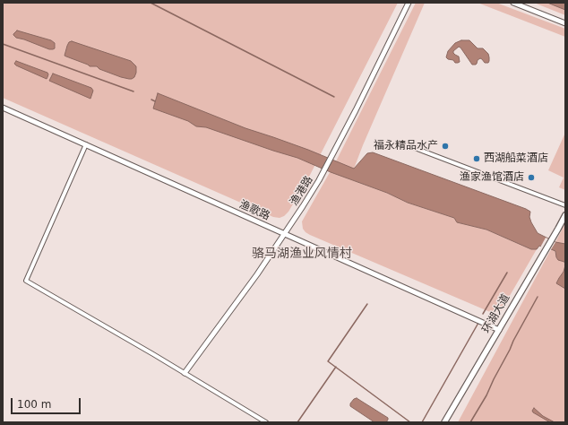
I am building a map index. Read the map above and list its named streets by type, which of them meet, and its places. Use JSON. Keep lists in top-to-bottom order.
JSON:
{
  "streets": {
    "main road": ["环湖大道"],
    "street": ["渔港路", "渔歌路"]
  },
  "crossings": [
    ["渔港路", "渔歌路"],
    ["渔歌路", "环湖大道"]
  ],
  "districts": ["骆马湖渔业风情村"],
  "places": ["福永精品水产", "西湖船菜酒店", "渔家渔馆酒店"],
  "scale_bar": "100 m"
}
